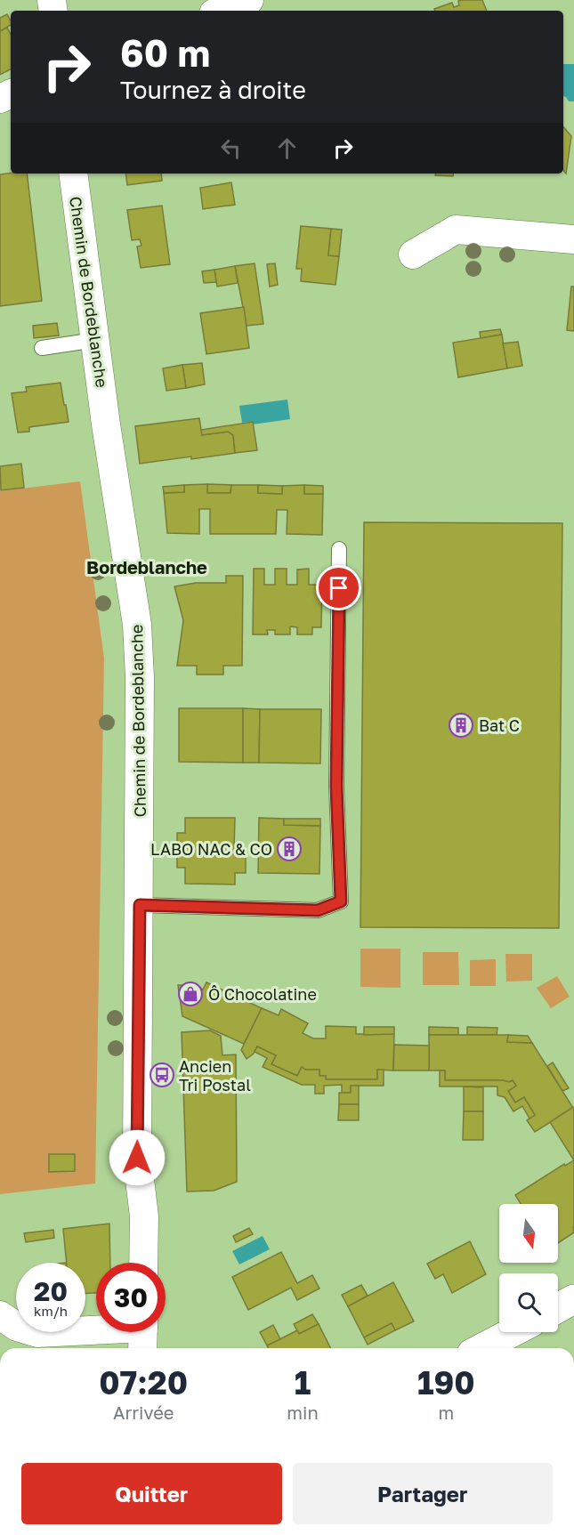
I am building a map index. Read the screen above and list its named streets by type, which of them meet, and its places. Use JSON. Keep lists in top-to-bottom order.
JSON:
{
  "streets": {
    "street": ["Chemin de Bordeblanche"]
  },
  "districts": ["Bordeblanche"],
  "places": {
    "building": ["Bat C", "LABO NAC & CO"],
    "shop": ["Ô Chocolatine"],
    "bus stop": ["Ancien Tri Postal"]
  },
  "north": "bottom",
  "page": {
    "turn": ["60 m", "Tournez à droite"],
    "speed": "20 km/h",
    "limit": "30",
    "eta": [
      "07:20",
      "Arrivée",
      "1",
      "min",
      "190",
      "m"
    ],
    "buttons": ["Quitter", "Partager"]
  }
}
